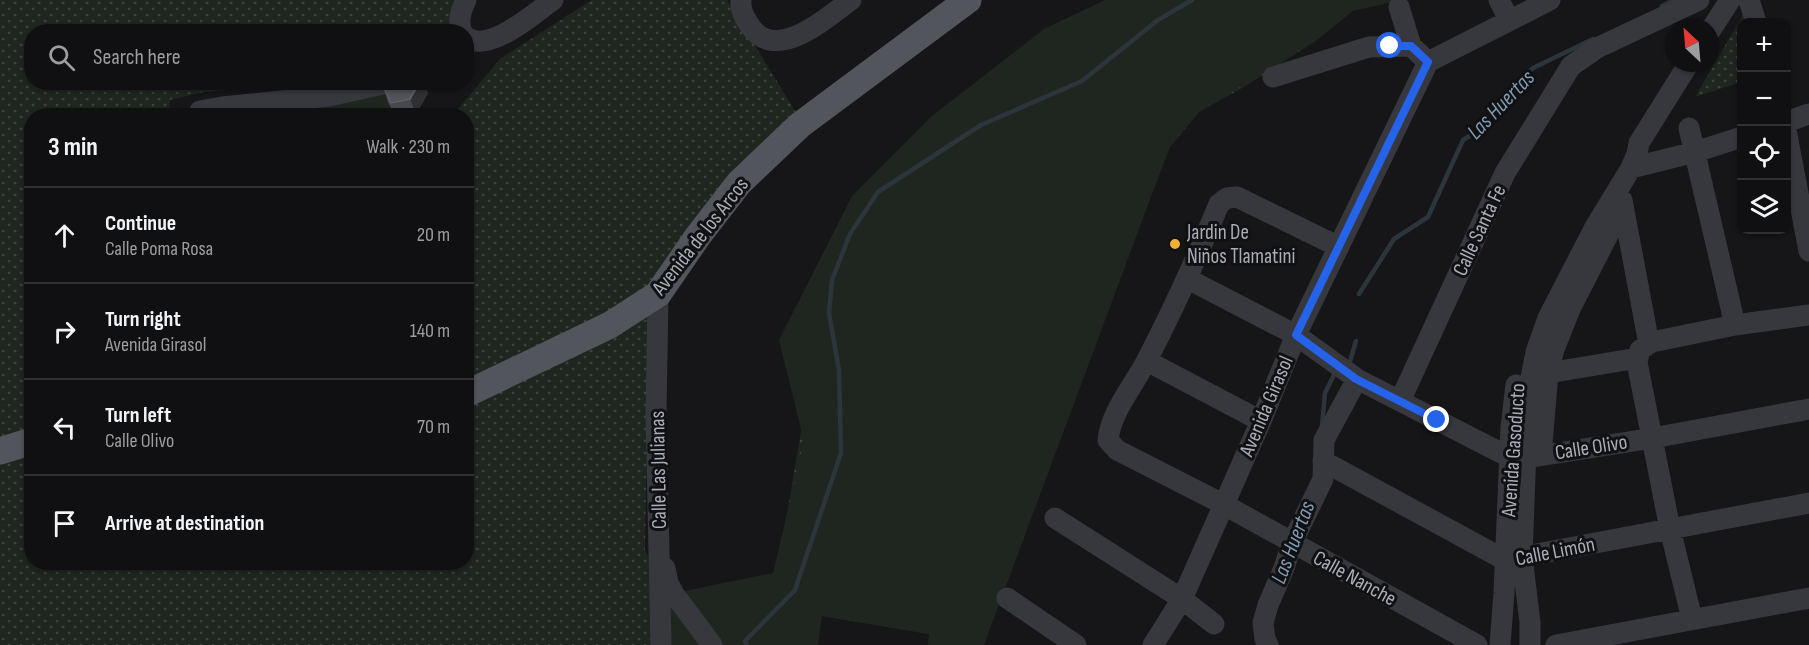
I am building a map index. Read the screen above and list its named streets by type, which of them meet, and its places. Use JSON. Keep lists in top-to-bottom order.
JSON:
{
  "streets": {
    "main road": ["Avenida de los Arcos"],
    "street": [
      "Calle Santa Fe",
      "Avenida Girasol",
      "Calle Olivo",
      "Avenida Gasoducto",
      "Calle Las Julianas",
      "Calle Limón",
      "Calle Nanche"
    ]
  },
  "crossings": [
    ["Avenida de los Arcos", "Calle Las Julianas"],
    ["Avenida Girasol", "Calle Nanche"],
    ["Calle Olivo", "Avenida Gasoducto"],
    ["Avenida Gasoducto", "Calle Limón"]
  ],
  "water": ["Las Huertas"],
  "places": ["Jardin De Niños Tlamatini"],
  "north": "top left",
  "page": {
    "map_buttons": ["+", "−"],
    "search": "Search here",
    "heading": ["3 min", "Walk · 230 m"],
    "list": [
      ["Continue", "Calle Poma Rosa", "20 m"],
      ["Turn right", "Avenida Girasol", "140 m"],
      ["Turn left", "Calle Olivo", "70 m"],
      "Arrive at destination"
    ]
  }
}
